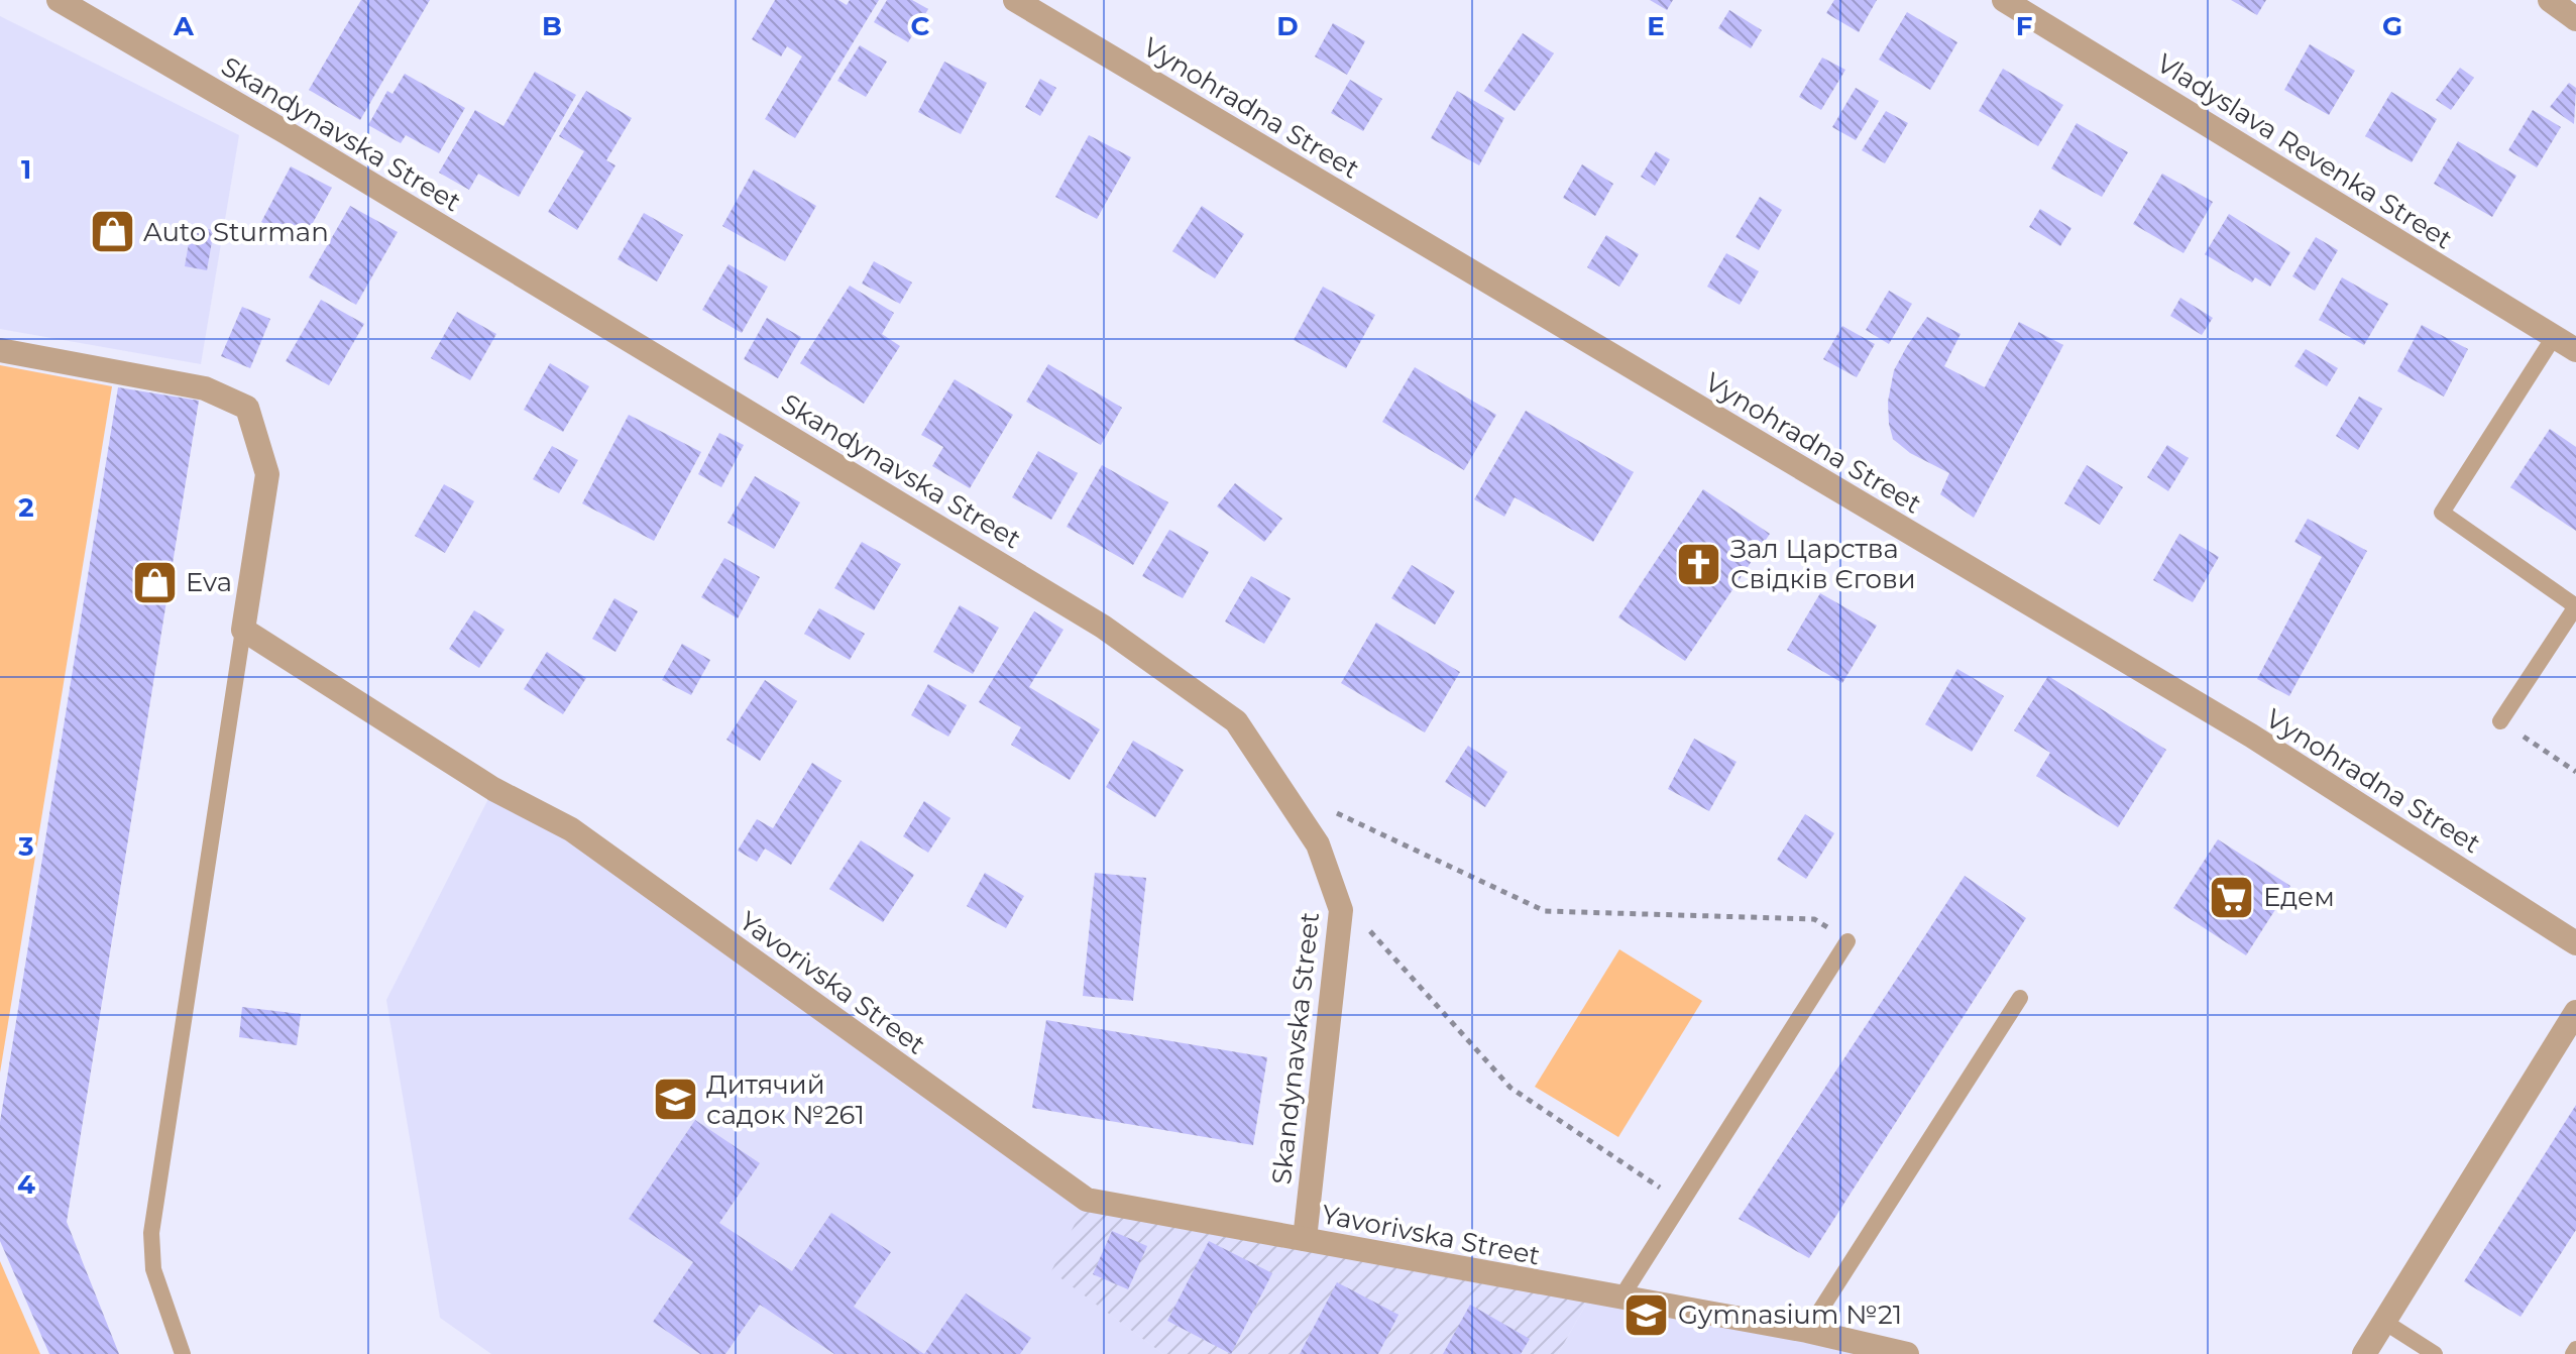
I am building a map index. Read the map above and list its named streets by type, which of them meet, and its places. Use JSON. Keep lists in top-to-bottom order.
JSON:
{
  "streets": {
    "street": [
      "Vynohradna Street",
      "Skandynavska Street",
      "Vladyslava Revenka Street",
      "Yavorivska Street"
    ]
  },
  "crossings": [
    ["Skandynavska Street", "Yavorivska Street"]
  ],
  "places": {
    "shop": ["Auto Sturman", "Eva"],
    "church": ["Зал Царства Свідків Єгови"],
    "supermarket": ["Едем"],
    "school or university": ["Дитячий садок №261", "Gymnasium №21"]
  },
  "grid": {
    "columns": [
      "A",
      "B",
      "C",
      "D",
      "E",
      "F",
      "G"
    ],
    "rows": [
      "1",
      "2",
      "3",
      "4"
    ]
  }
}
